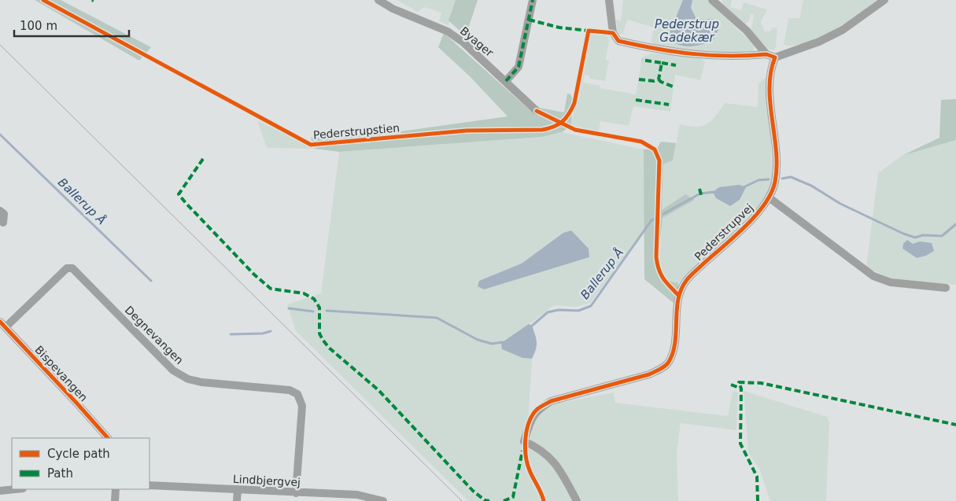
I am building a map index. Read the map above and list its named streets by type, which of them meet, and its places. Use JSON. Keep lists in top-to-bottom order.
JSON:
{
  "streets": {
    "street": [
      "Byager",
      "Pederstrupvej",
      "Degnevangen",
      "Bispevangen",
      "Lindbjergvej"
    ],
    "cycle path": ["Pederstrupstien"]
  },
  "crossings": [
    ["Degnevangen", "Bispevangen"],
    ["Degnevangen", "Lindbjergvej"]
  ],
  "water": ["Pederstrup Gadekær", "Ballerup Å"],
  "legend": ["Cycle path", "Path"],
  "scale_bar": "100 m"
}
